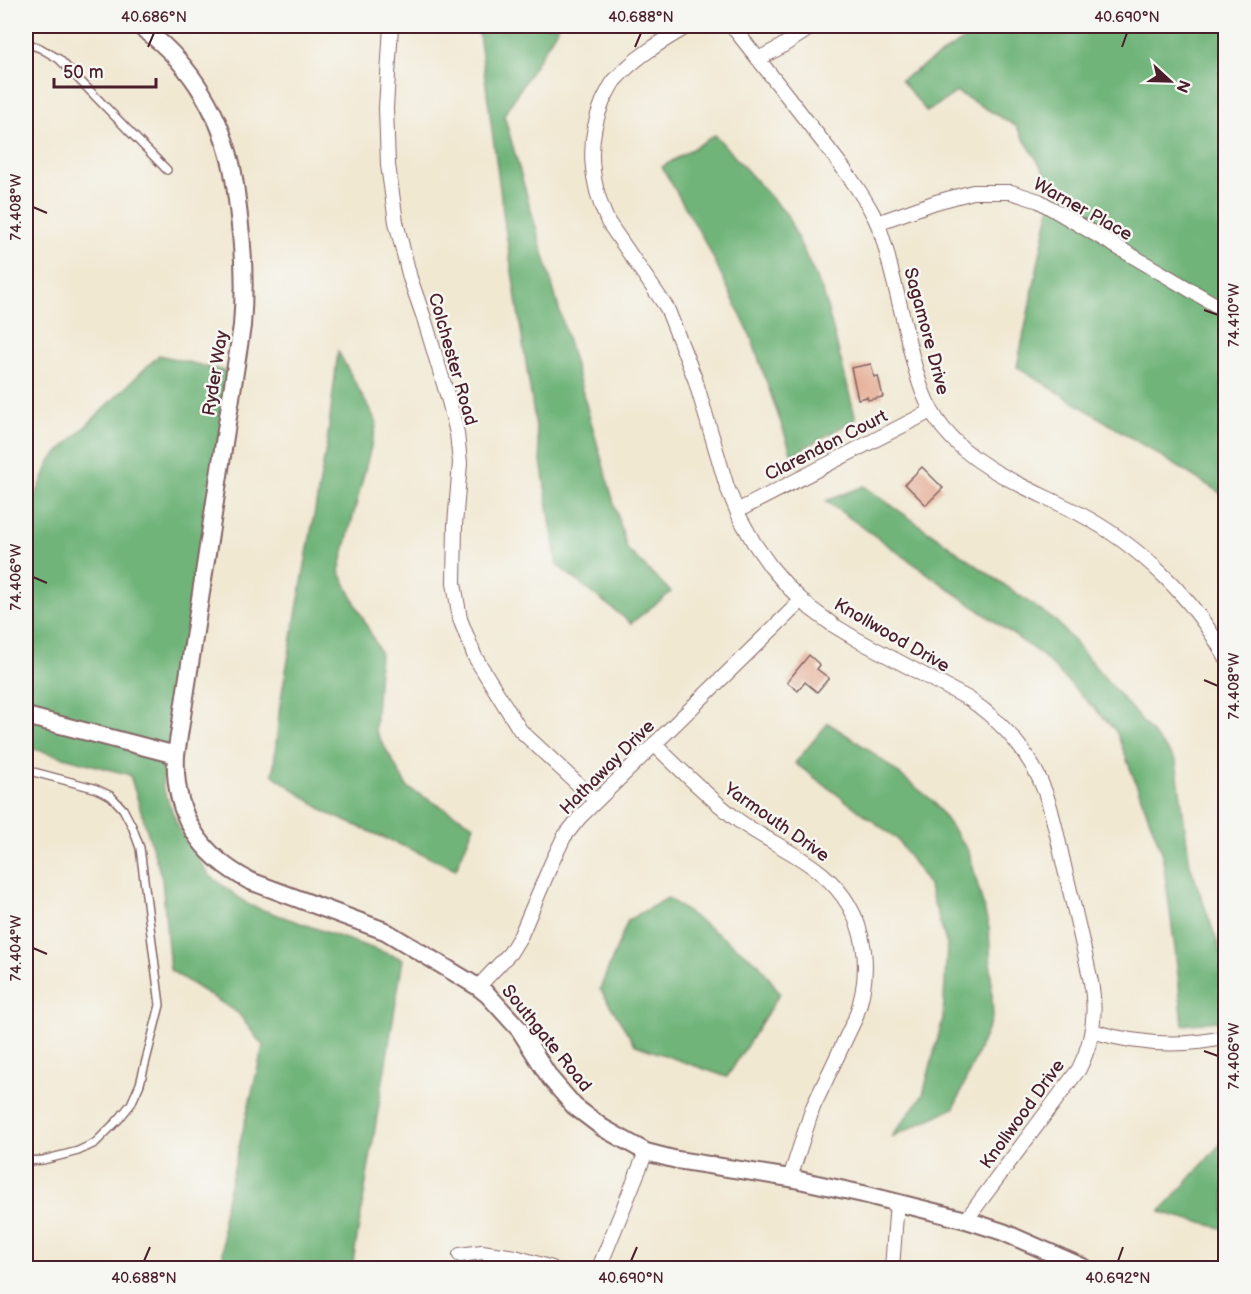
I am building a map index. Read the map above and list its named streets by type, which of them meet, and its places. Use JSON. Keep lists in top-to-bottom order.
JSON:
{
  "streets": {
    "street": [
      "Warner Place",
      "Sagamore Drive",
      "Colchester Road",
      "Ryder Way",
      "Clarendon Court",
      "Knollwood Drive",
      "Hathaway Drive",
      "Yarmouth Drive",
      "Southgate Road"
    ]
  },
  "crossings": [
    ["Warner Place", "Sagamore Drive"],
    ["Sagamore Drive", "Clarendon Court"],
    ["Colchester Road", "Hathaway Drive"],
    ["Ryder Way", "Southgate Road"],
    ["Clarendon Court", "Knollwood Drive"],
    ["Knollwood Drive", "Hathaway Drive"],
    ["Knollwood Drive", "Southgate Road"],
    ["Hathaway Drive", "Yarmouth Drive"],
    ["Hathaway Drive", "Southgate Road"],
    ["Yarmouth Drive", "Southgate Road"]
  ],
  "scale_bar": "50 m",
  "north": "right",
  "coordinates": [
    "40.686°N",
    "40.688°N",
    "40.690°N",
    "74.408°W",
    "74.410°W",
    "74.406°W",
    "74.404°W",
    "40.692°N"
  ]
}
